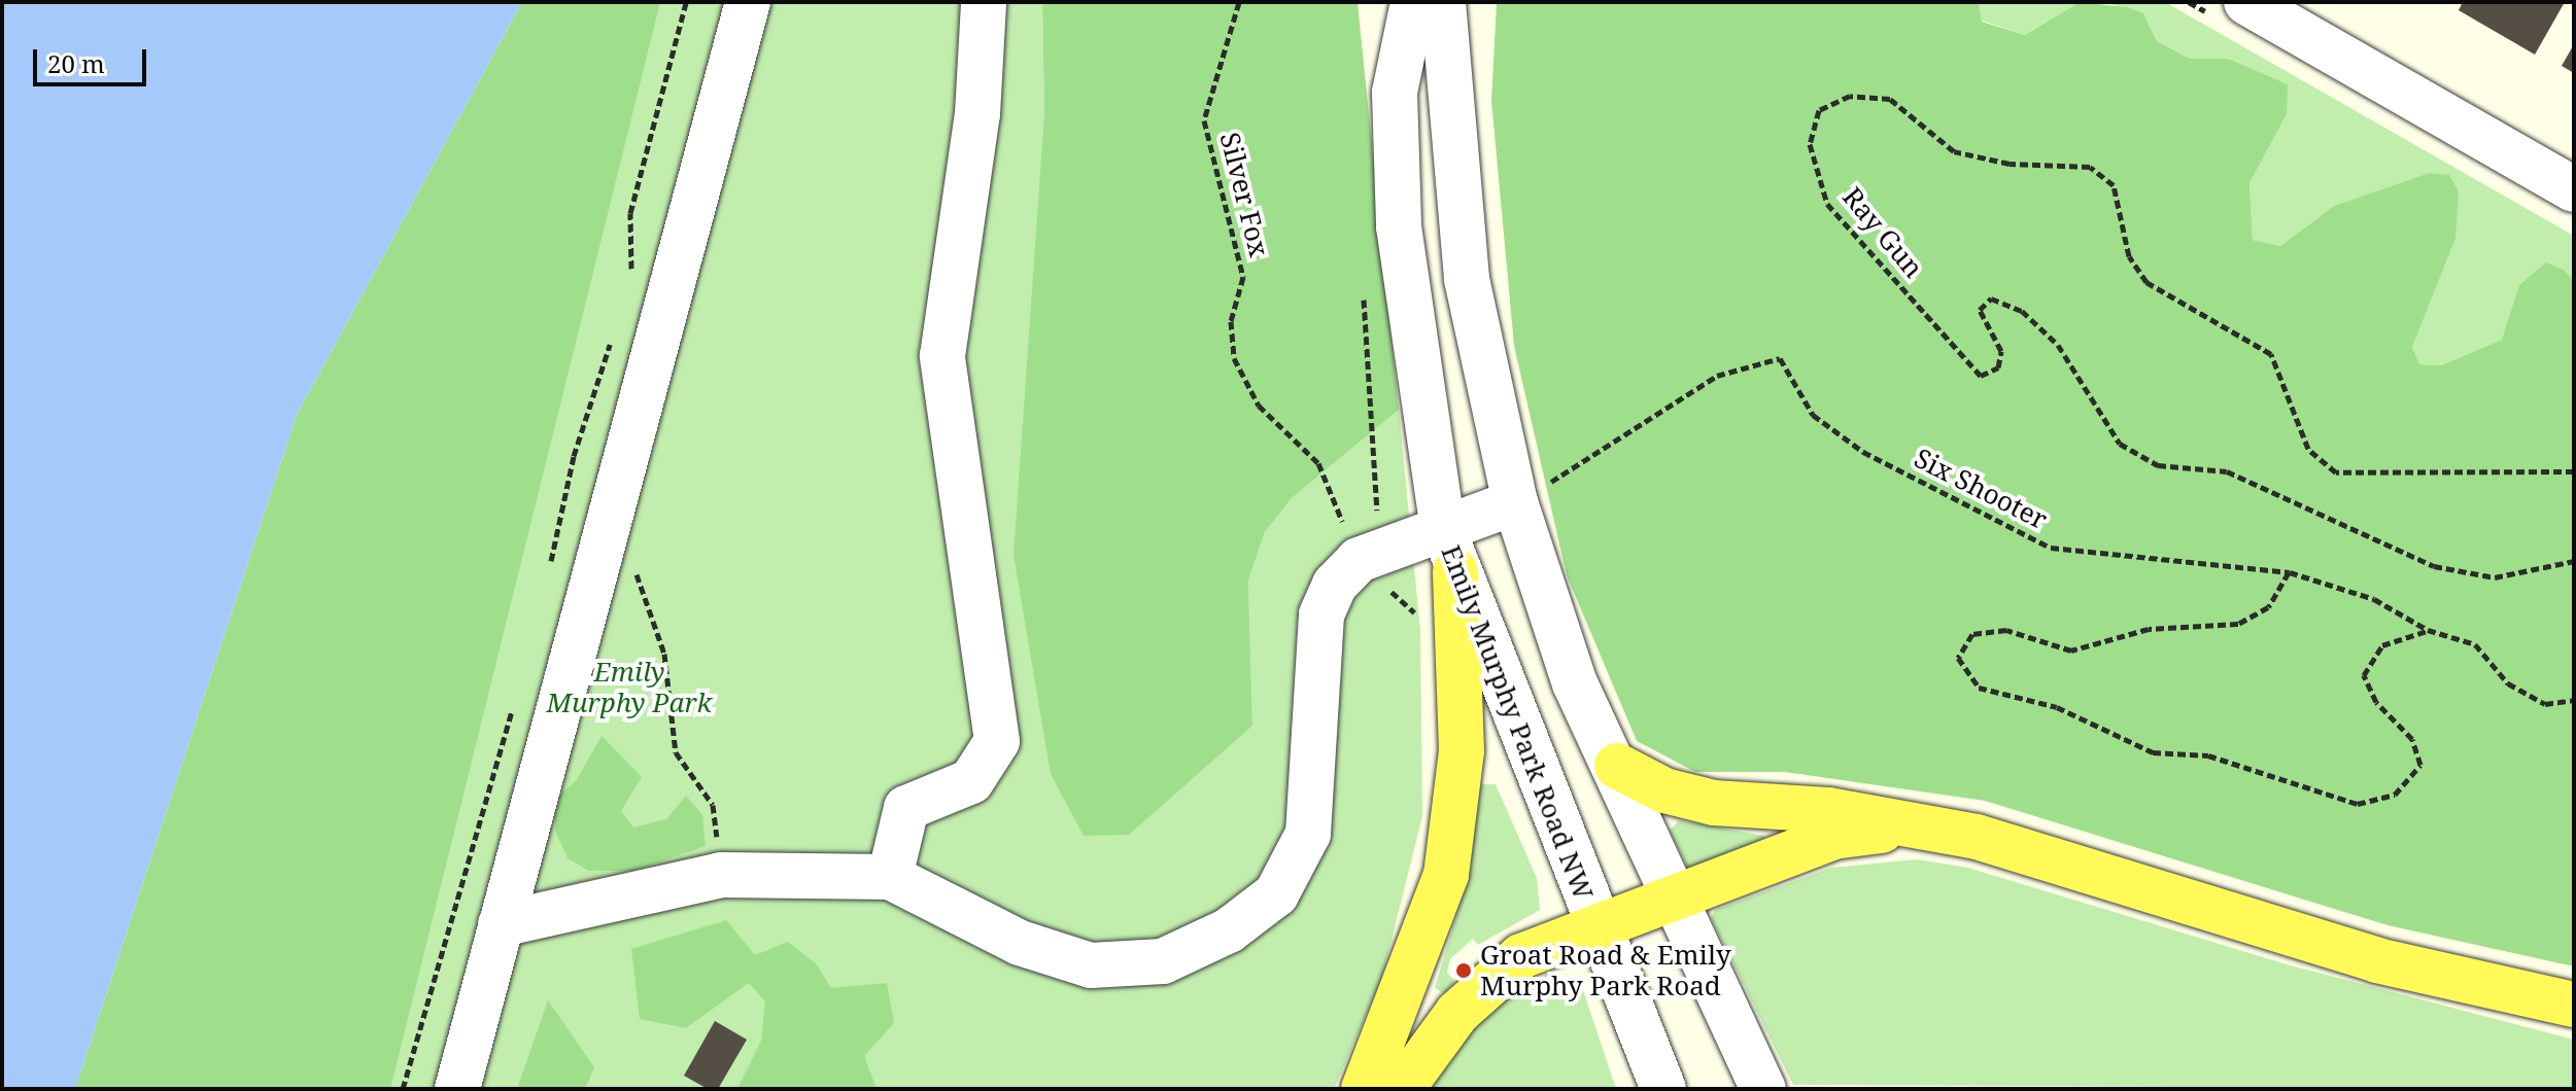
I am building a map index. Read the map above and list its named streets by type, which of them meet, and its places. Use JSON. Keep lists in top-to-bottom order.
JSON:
{
  "streets": {
    "street": ["Emily Murphy Park Road NW"],
    "path": ["Silver Fox", "Ray Gun", "Six Shooter"]
  },
  "parks": ["Emily Murphy Park"],
  "places": ["Groat Road & Emily Murphy Park Road"],
  "scale_bar": "20 m"
}
